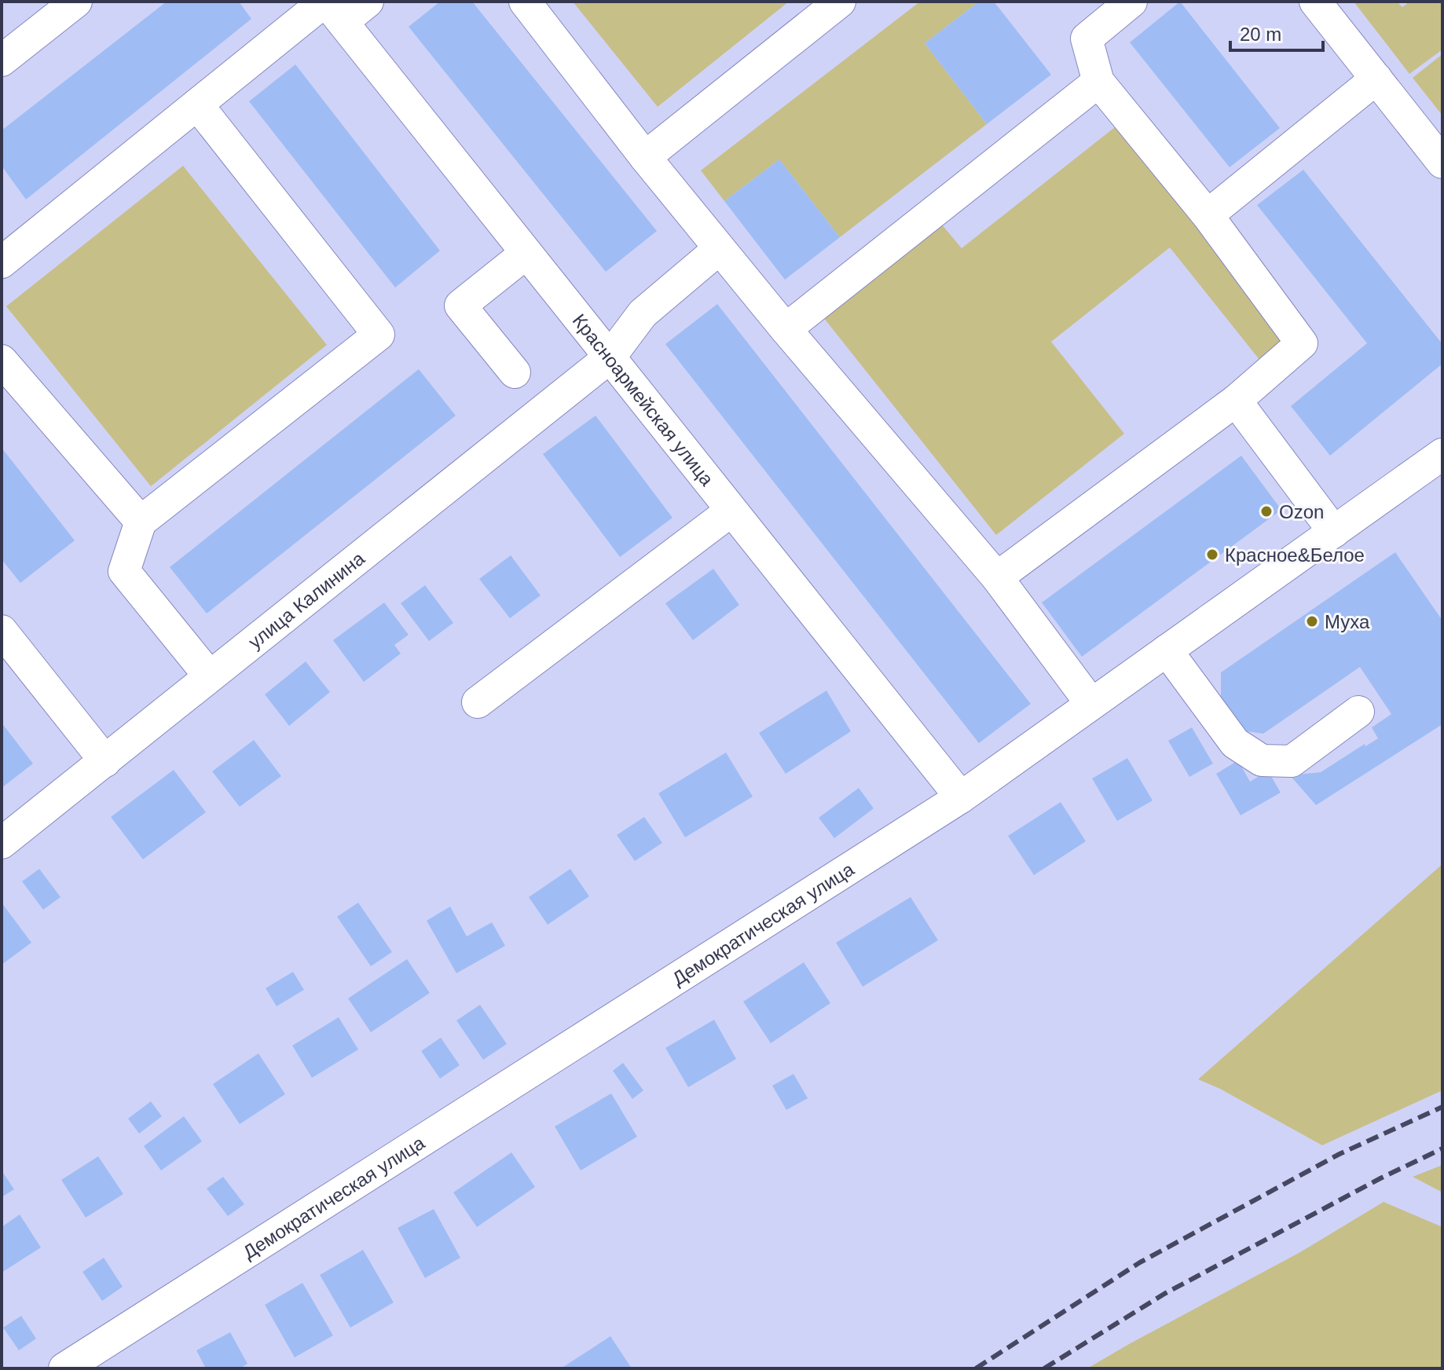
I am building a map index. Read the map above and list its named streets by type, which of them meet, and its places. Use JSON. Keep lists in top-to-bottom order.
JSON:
{
  "streets": {
    "street": ["Красноармейская улица", "улица Калинина", "Демократическая улица"]
  },
  "crossings": [
    ["Красноармейская улица", "улица Калинина"],
    ["Красноармейская улица", "Демократическая улица"]
  ],
  "places": ["Ozon", "Красное&Белое", "Муха"],
  "scale_bar": "20 m"
}
